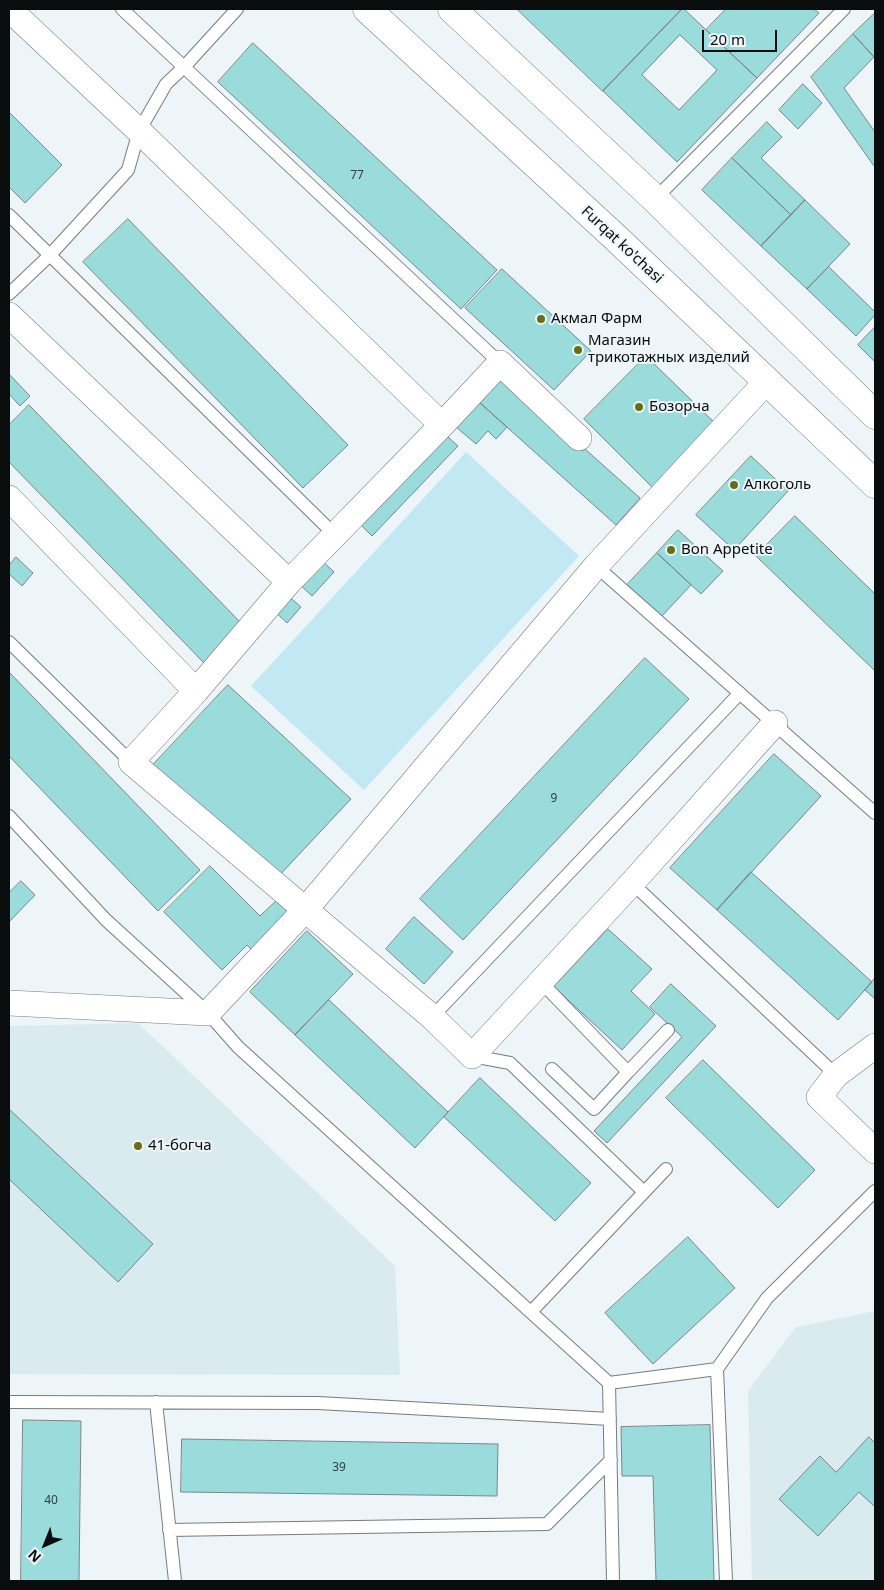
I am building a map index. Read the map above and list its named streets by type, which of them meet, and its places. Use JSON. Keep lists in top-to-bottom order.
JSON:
{
  "streets": {
    "main road": ["Furqat ko'chasi"]
  },
  "places": [
    "Акмал Фарм",
    "Магазин трикотажных изделий",
    "Бозорча",
    "Алкоголь",
    "Bon Appetite",
    "41-богча"
  ],
  "house_numbers": [
    "77",
    "9",
    "39",
    "40"
  ],
  "scale_bar": "20 m",
  "north": "bottom left"
}
